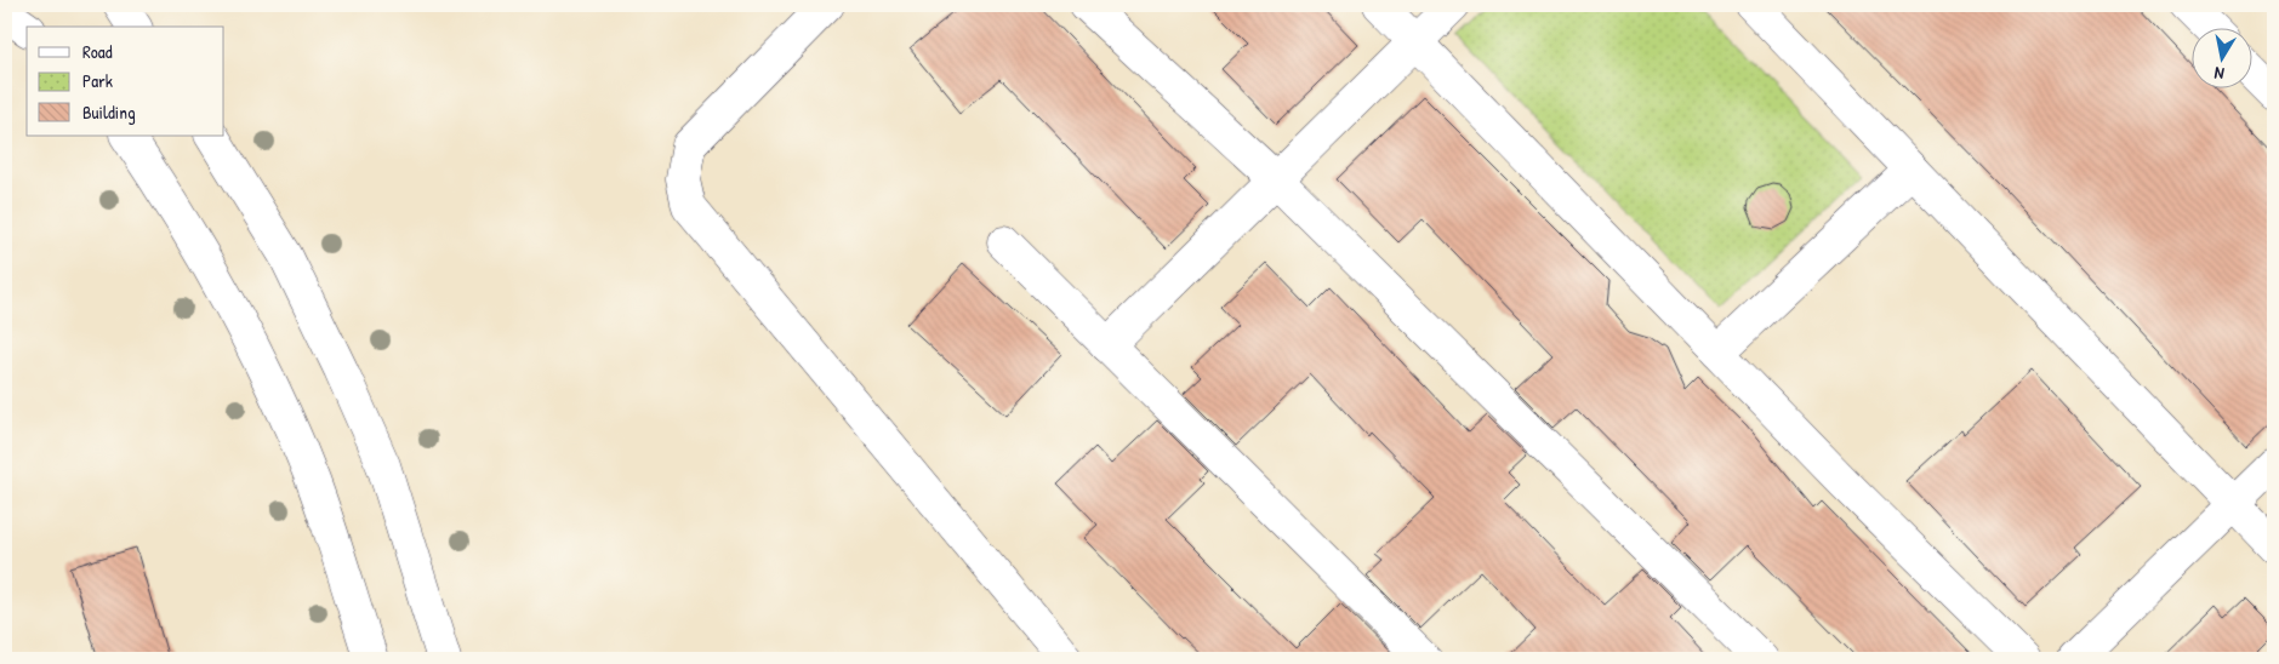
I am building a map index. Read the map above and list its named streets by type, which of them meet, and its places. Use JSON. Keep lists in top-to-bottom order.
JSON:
{
  "legend": ["Road", "Park", "Building"],
  "north": "bottom"
}
